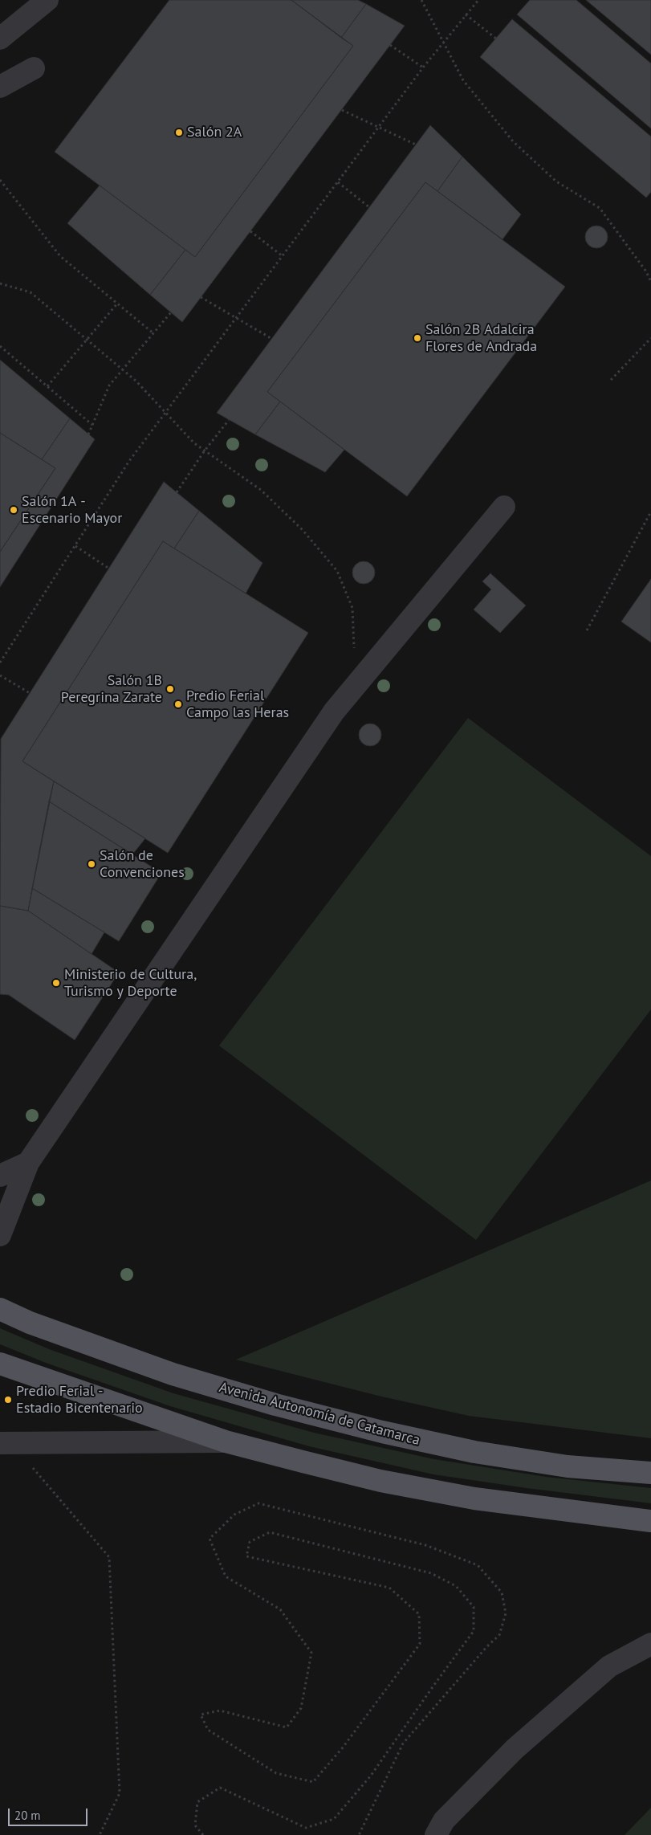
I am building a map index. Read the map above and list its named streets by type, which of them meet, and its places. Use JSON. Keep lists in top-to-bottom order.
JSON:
{
  "streets": {
    "main road": ["Avenida Autonomía de Catamarca"]
  },
  "places": [
    "Salón 2A",
    "Salón 2B Adalcira Flores de Andrada",
    "Salón 1A - Escenario Mayor",
    "Salón 1B Peregrina Zarate",
    "Predio Ferial Campo las Heras",
    "Salón de Convenciones",
    "Ministerio de Cultura, Turismo y Deporte",
    "Predio Ferial - Estadio Bicentenario"
  ],
  "scale_bar": "20 m"
}
